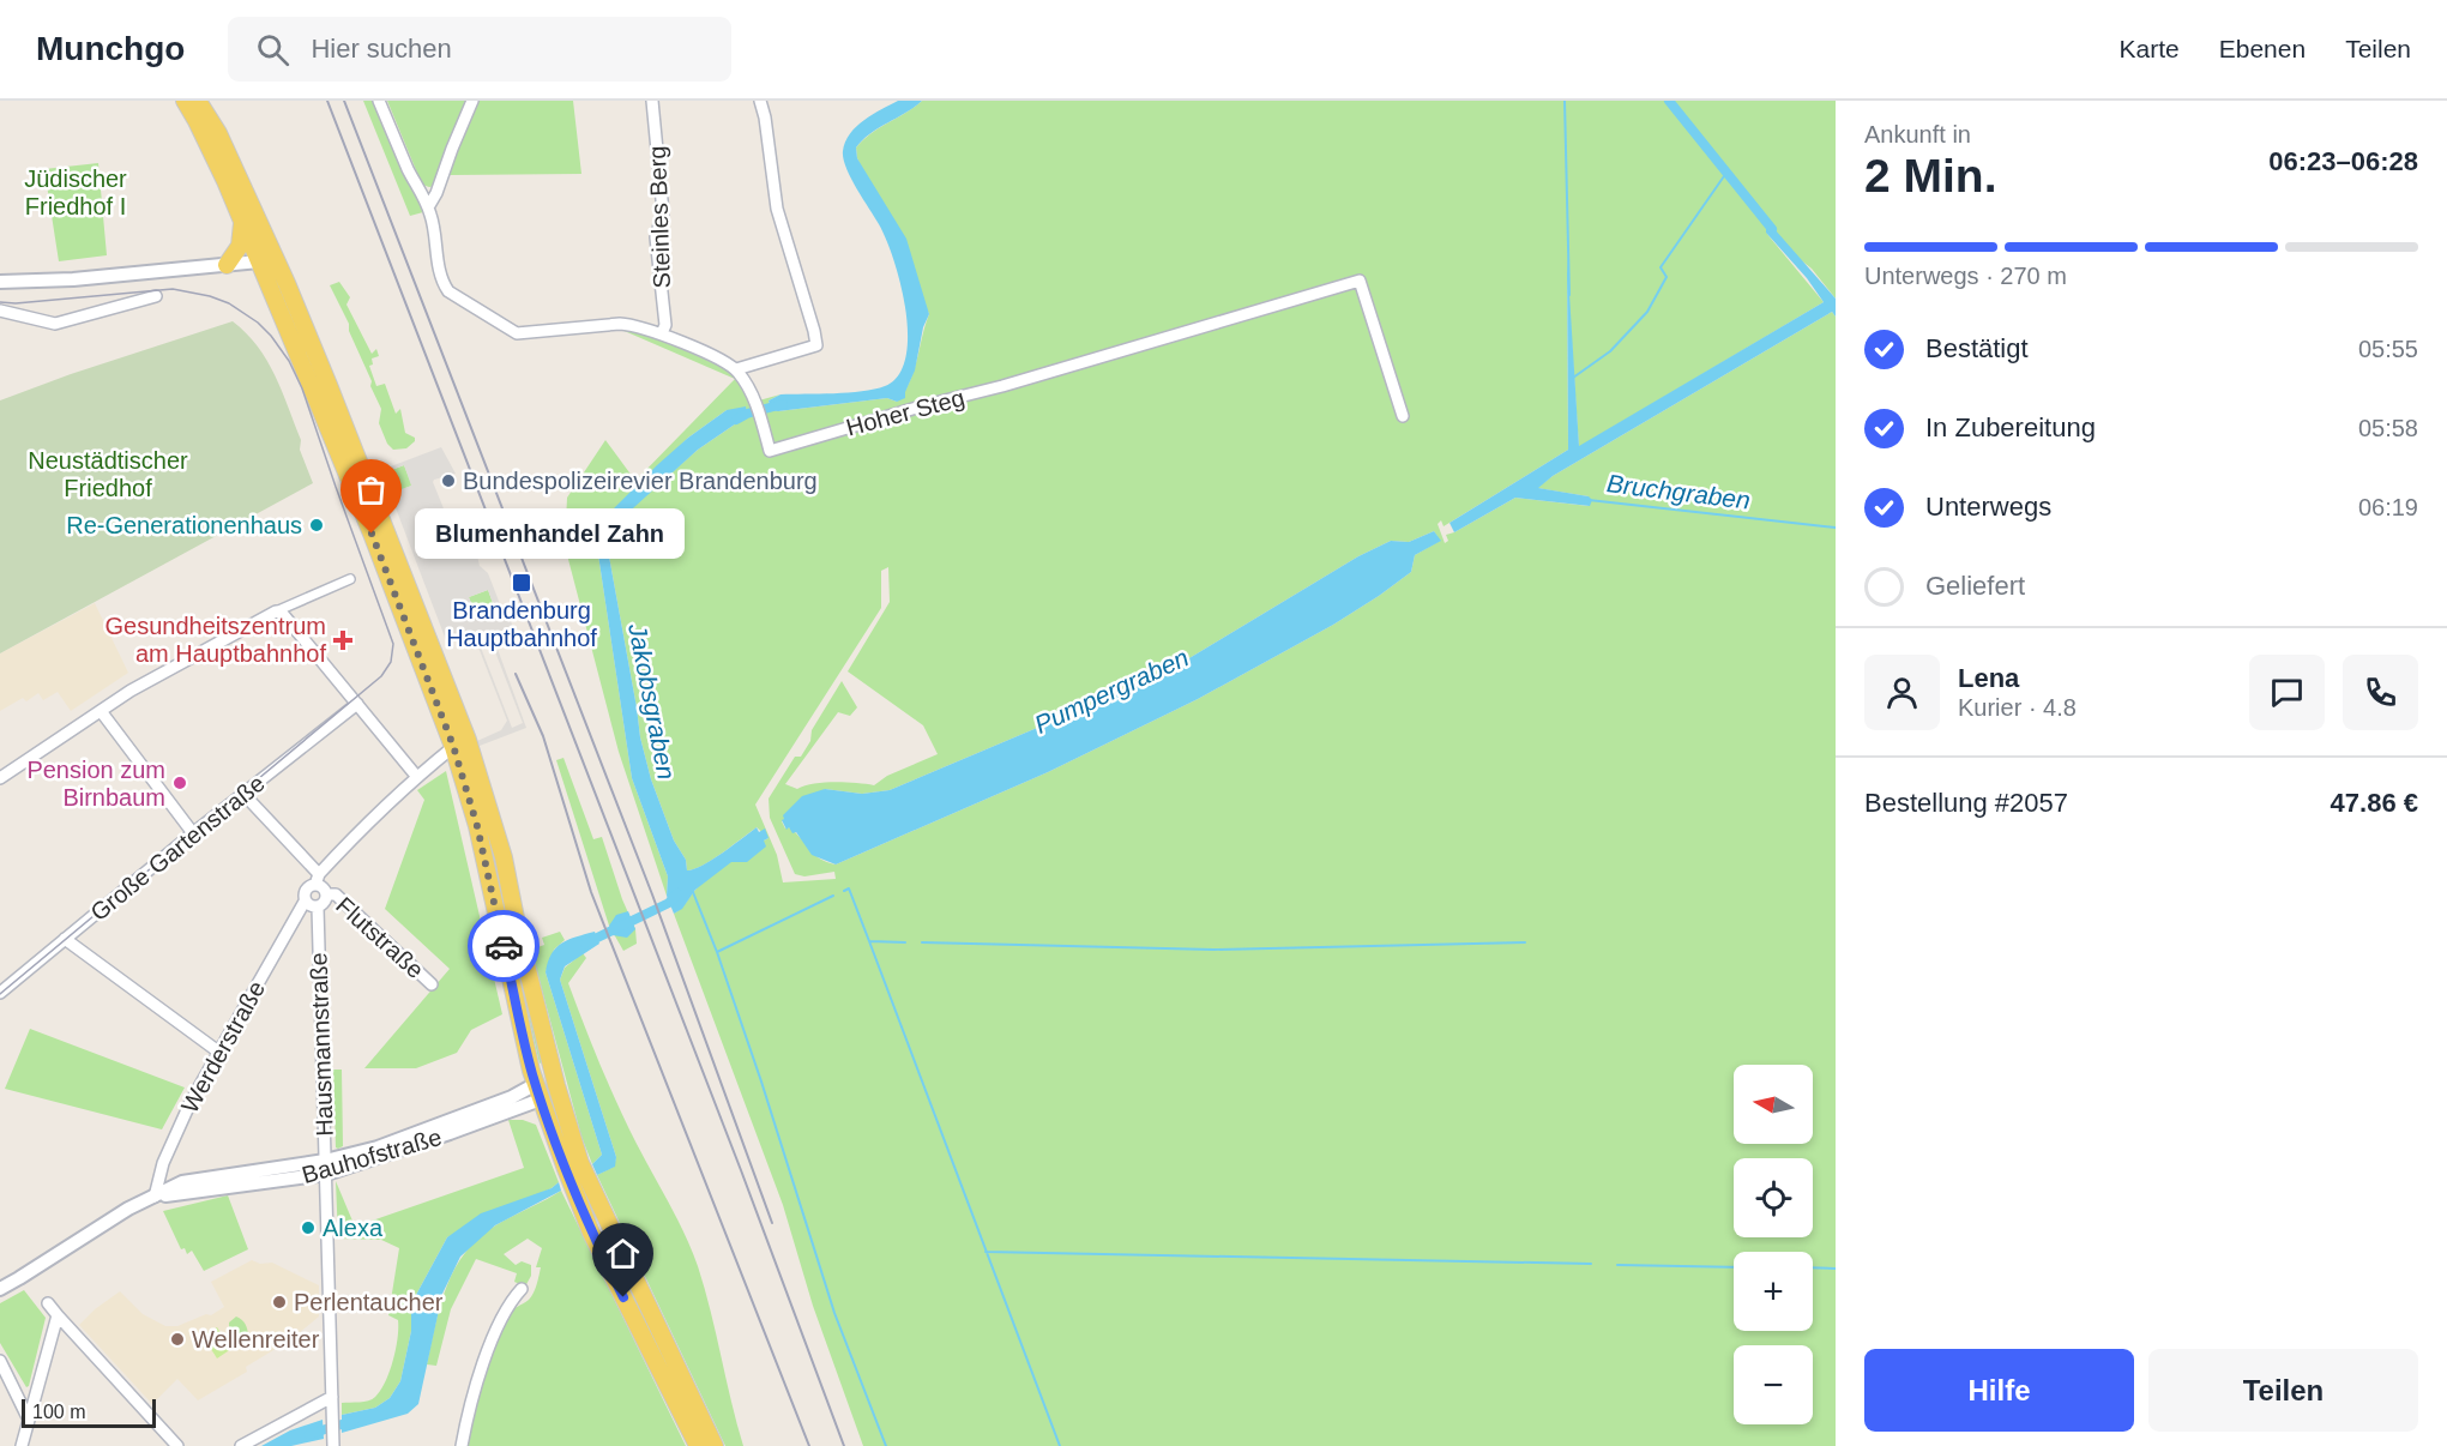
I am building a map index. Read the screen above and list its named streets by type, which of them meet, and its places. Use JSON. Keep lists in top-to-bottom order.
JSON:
{
  "streets": {
    "street": [
      "Steinles Berg",
      "Hoher Steg",
      "Große Gartenstraße",
      "Flutstraße",
      "Hausmannstraße",
      "Werderstraße",
      "Bauhofstraße"
    ]
  },
  "crossings": [
    ["Große Gartenstraße", "Flutstraße"],
    ["Flutstraße", "Hausmannstraße"],
    ["Flutstraße", "Werderstraße"],
    ["Hausmannstraße", "Werderstraße"],
    ["Hausmannstraße", "Bauhofstraße"],
    ["Werderstraße", "Bauhofstraße"]
  ],
  "water": ["Bruchgraben", "Pumpergraben", "Jakobsgraben"],
  "parks": ["Jüdischer Friedhof I", "Neustädtischer Friedhof"],
  "places": {
    "other": [
      "Bundespolizeirevier Brandenburg",
      "Re-Generationenhaus",
      "Blumenhandel Zahn",
      "Pension zum Birnbaum",
      "Alexa",
      "Perlentaucher",
      "Wellenreiter"
    ],
    "transit": ["Brandenburg Hauptbahnhof"],
    "health": ["Gesundheitszentrum am Hauptbahnhof"]
  },
  "scale_bar": "100 m",
  "north": "left",
  "page": {
    "header": "Munchgo",
    "search": "Hier suchen",
    "nav": ["Karte", "Ebenen", "Teilen"],
    "heading": ["2 Min.", "Ankunft in", "06:23–06:28"],
    "panel": [
      "Lena",
      "Kurier · 4.8",
      "Bestellung #2057",
      "47.86 €"
    ],
    "bar": "Unterwegs · 270 m",
    "list": [
      ["Bestätigt", "05:55"],
      ["In Zubereitung", "05:58"],
      ["Unterwegs", "06:19"],
      "Geliefert"
    ],
    "bubble": "Blumenhandel Zahn",
    "map_buttons": ["+", "−"],
    "buttons": ["Hilfe", "Teilen"],
    "scale": "100 m"
  }
}
